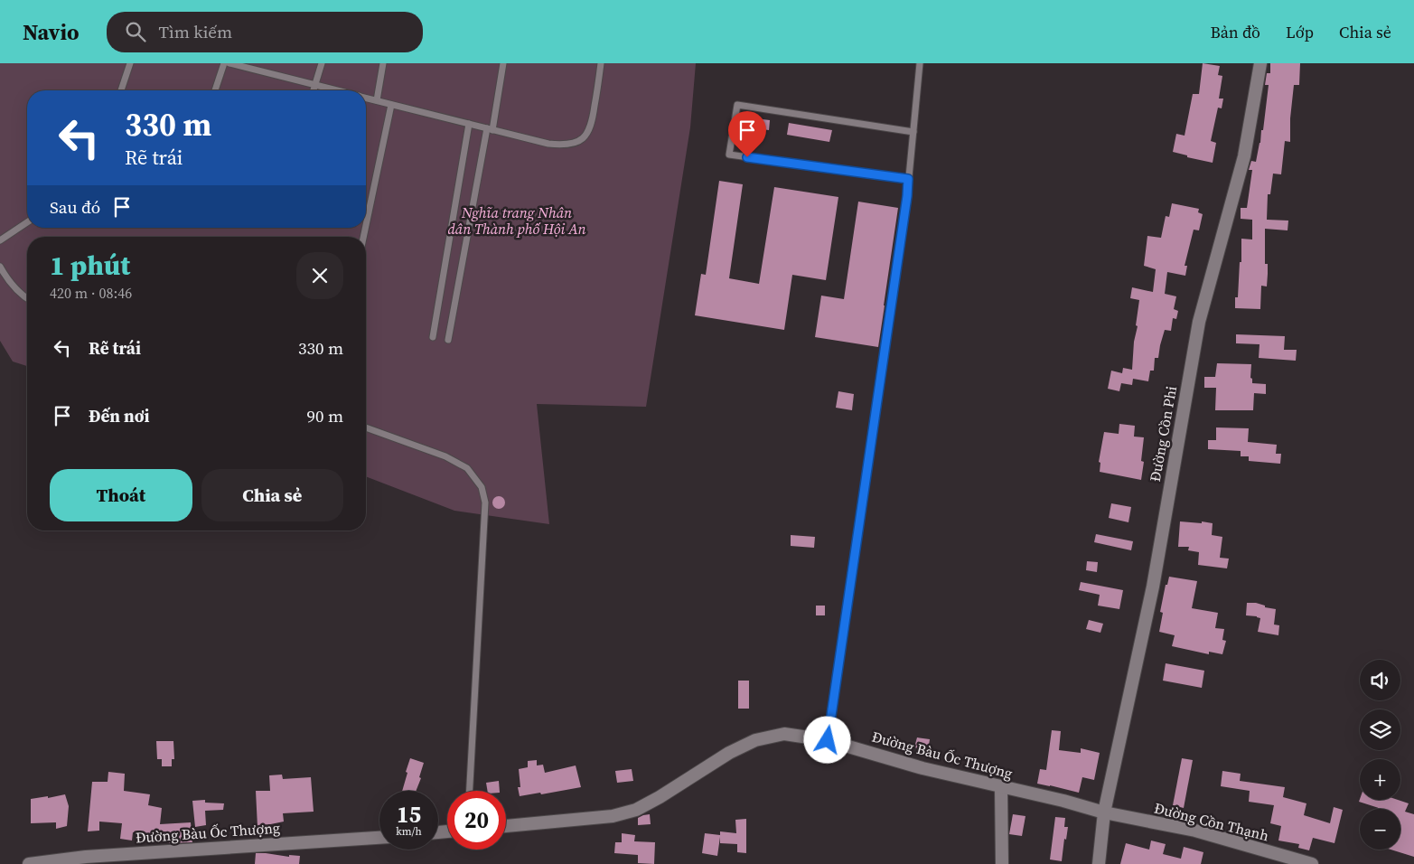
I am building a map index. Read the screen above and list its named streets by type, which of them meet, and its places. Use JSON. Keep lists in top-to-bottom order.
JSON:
{
  "streets": {
    "street": ["Đường Cồn Phi", "Đường Bàu Ốc Thượng", "Đường Cồn Thạnh"]
  },
  "crossings": [
    ["Đường Cồn Phi", "Đường Bàu Ốc Thượng"],
    ["Đường Cồn Phi", "Đường Cồn Thạnh"],
    ["Đường Bàu Ốc Thượng", "Đường Cồn Thạnh"]
  ],
  "parks": ["Nghĩa trang Nhân dân Thành phố Hội An"],
  "page": {
    "header": "Navio",
    "search": "Tìm kiếm",
    "nav": ["Bản đồ", "Lớp", "Chia sẻ"],
    "turn": ["330 m", "Rẽ trái"],
    "then": "Sau đó",
    "heading": ["1 phút", "420 m · 08:46"],
    "list": [
      {
        "name": "Rẽ trái",
        "value": "330 m"
      },
      {
        "name": "Đến nơi",
        "value": "90 m"
      }
    ],
    "buttons": ["Thoát", "Chia sẻ"],
    "map_buttons": ["+", "−"],
    "speed": "15 km/h",
    "limit": "20"
  }
}
